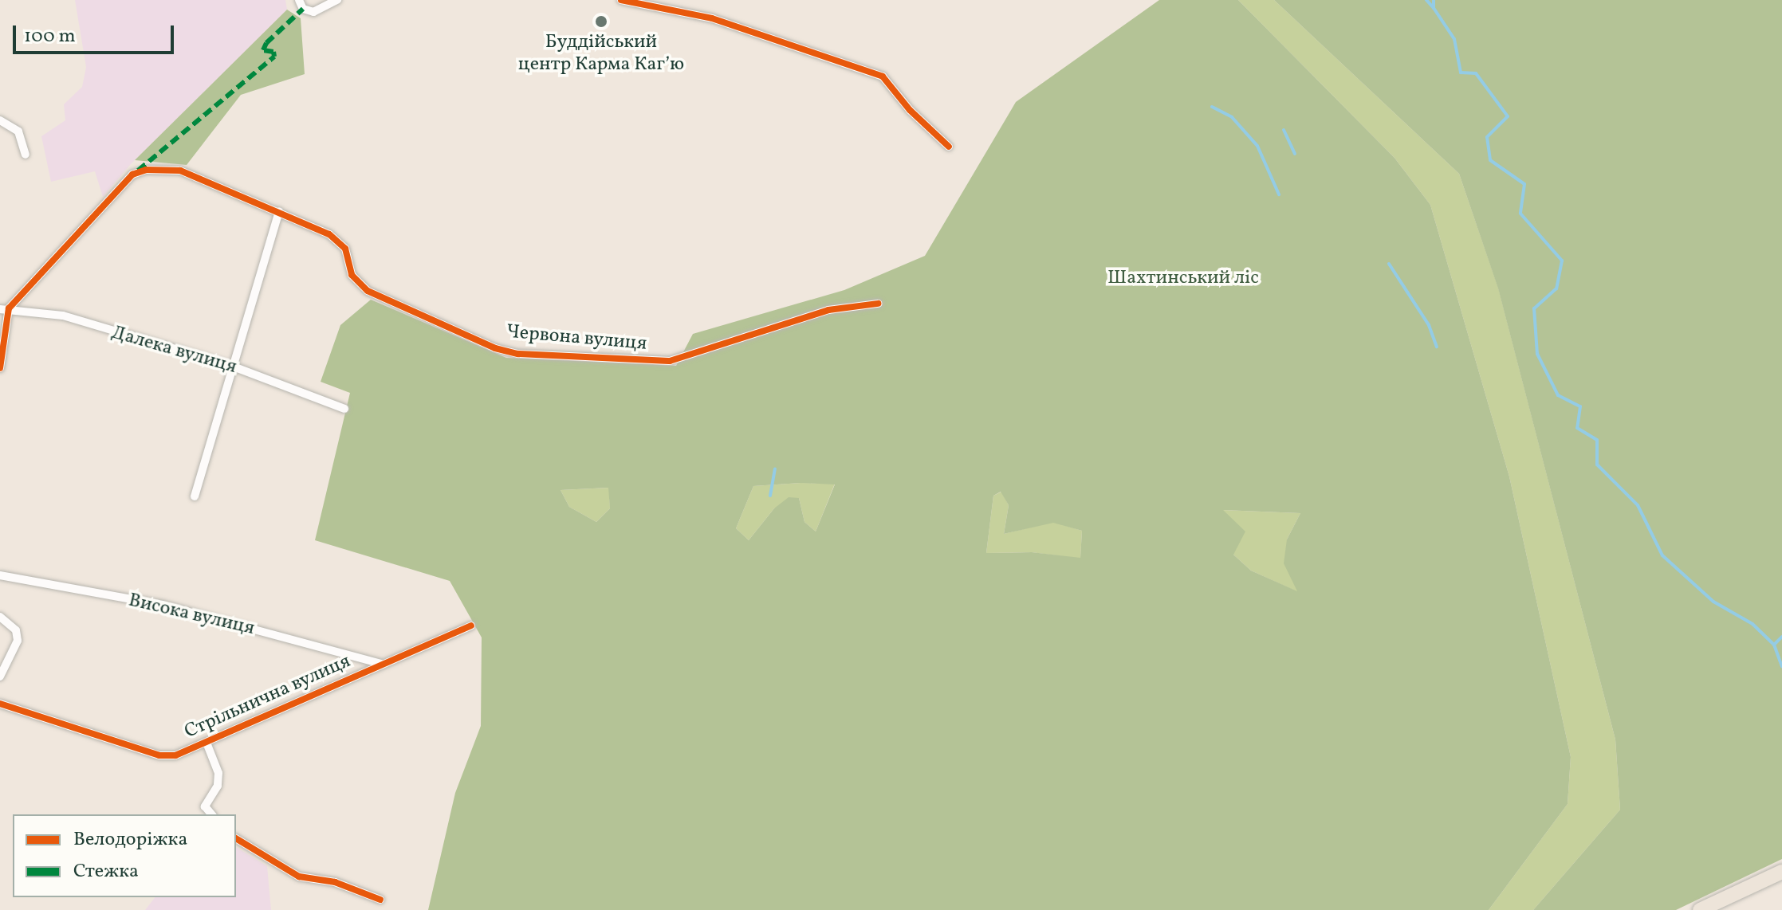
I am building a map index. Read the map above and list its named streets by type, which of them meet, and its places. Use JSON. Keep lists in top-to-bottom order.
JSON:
{
  "streets": {
    "street": [
      "Червона вулиця",
      "Далека вулиця",
      "Висока вулиця",
      "Стрільнична вулиця"
    ]
  },
  "crossings": [
    ["Червона вулиця", "Далека вулиця"],
    ["Висока вулиця", "Стрільнична вулиця"]
  ],
  "parks": ["Шахтинський ліс"],
  "places": ["Буддійський центр Карма Кагʼю"],
  "legend": ["Велодоріжка", "Стежка"],
  "scale_bar": "100 m"
}
